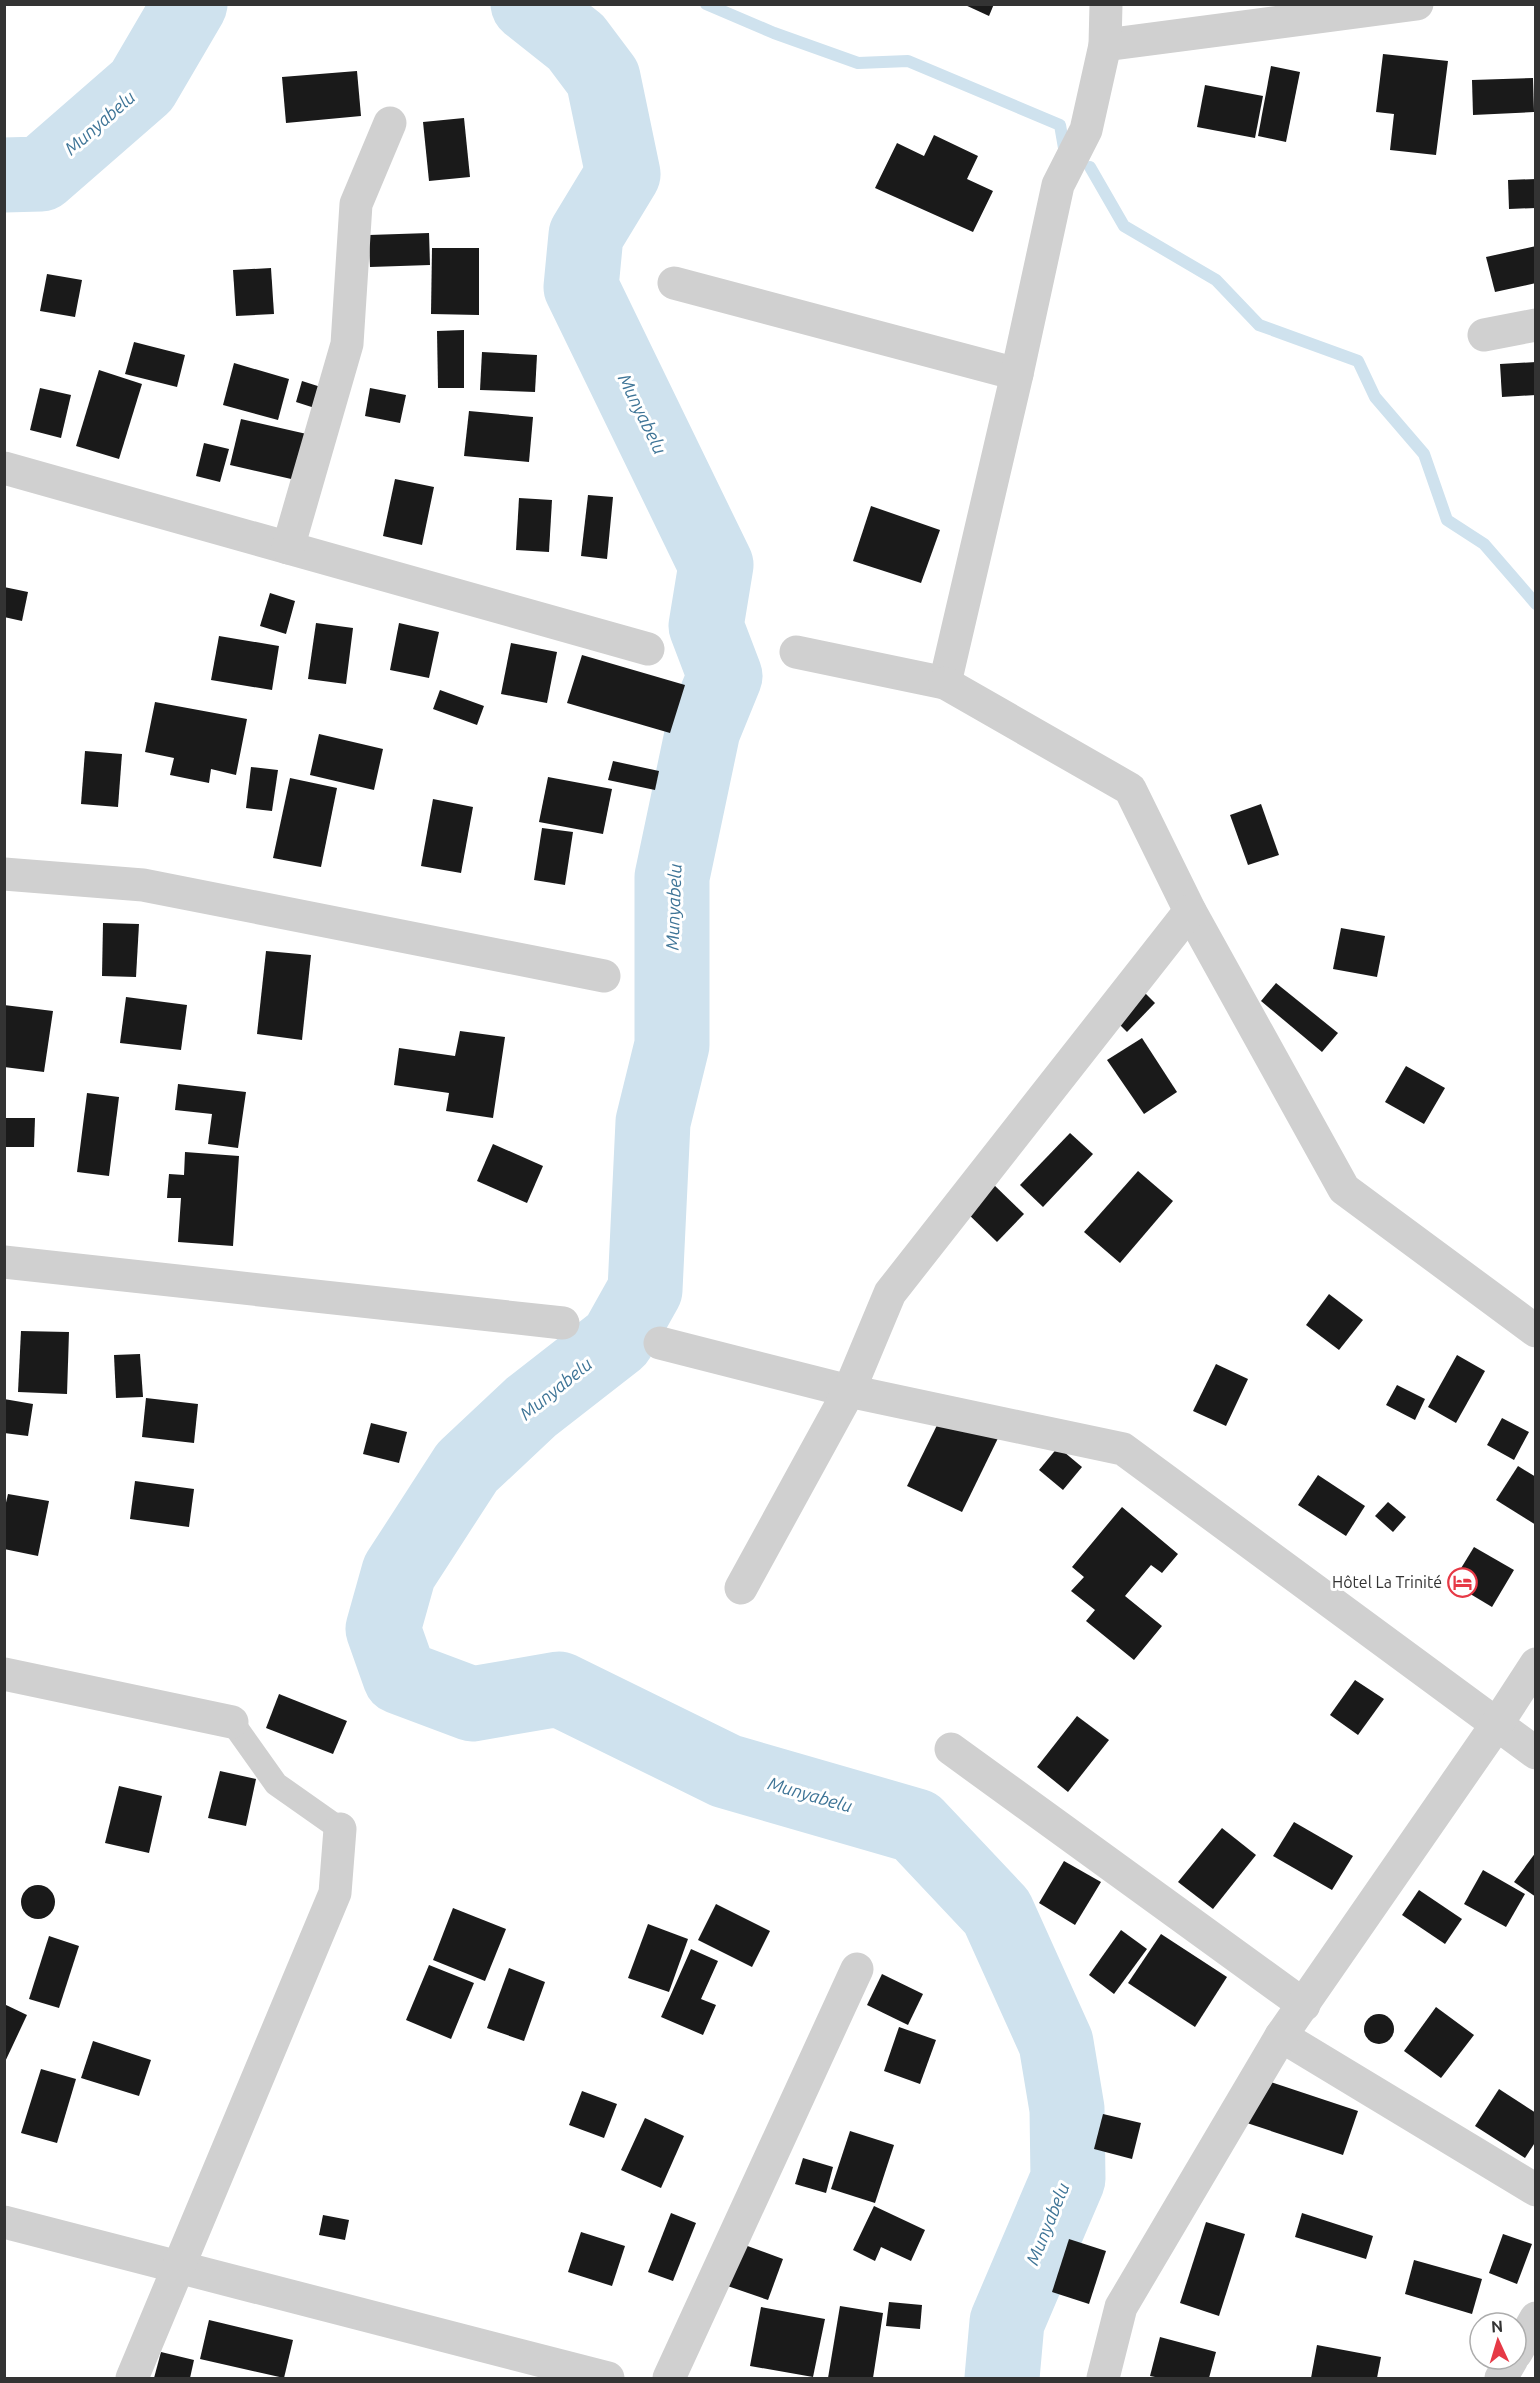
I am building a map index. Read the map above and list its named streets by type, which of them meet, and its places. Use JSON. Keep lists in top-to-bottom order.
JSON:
{
  "water": ["Munyabelu"],
  "places": {
    "hotel": ["Hôtel La Trinité"]
  },
  "north": "top"
}
